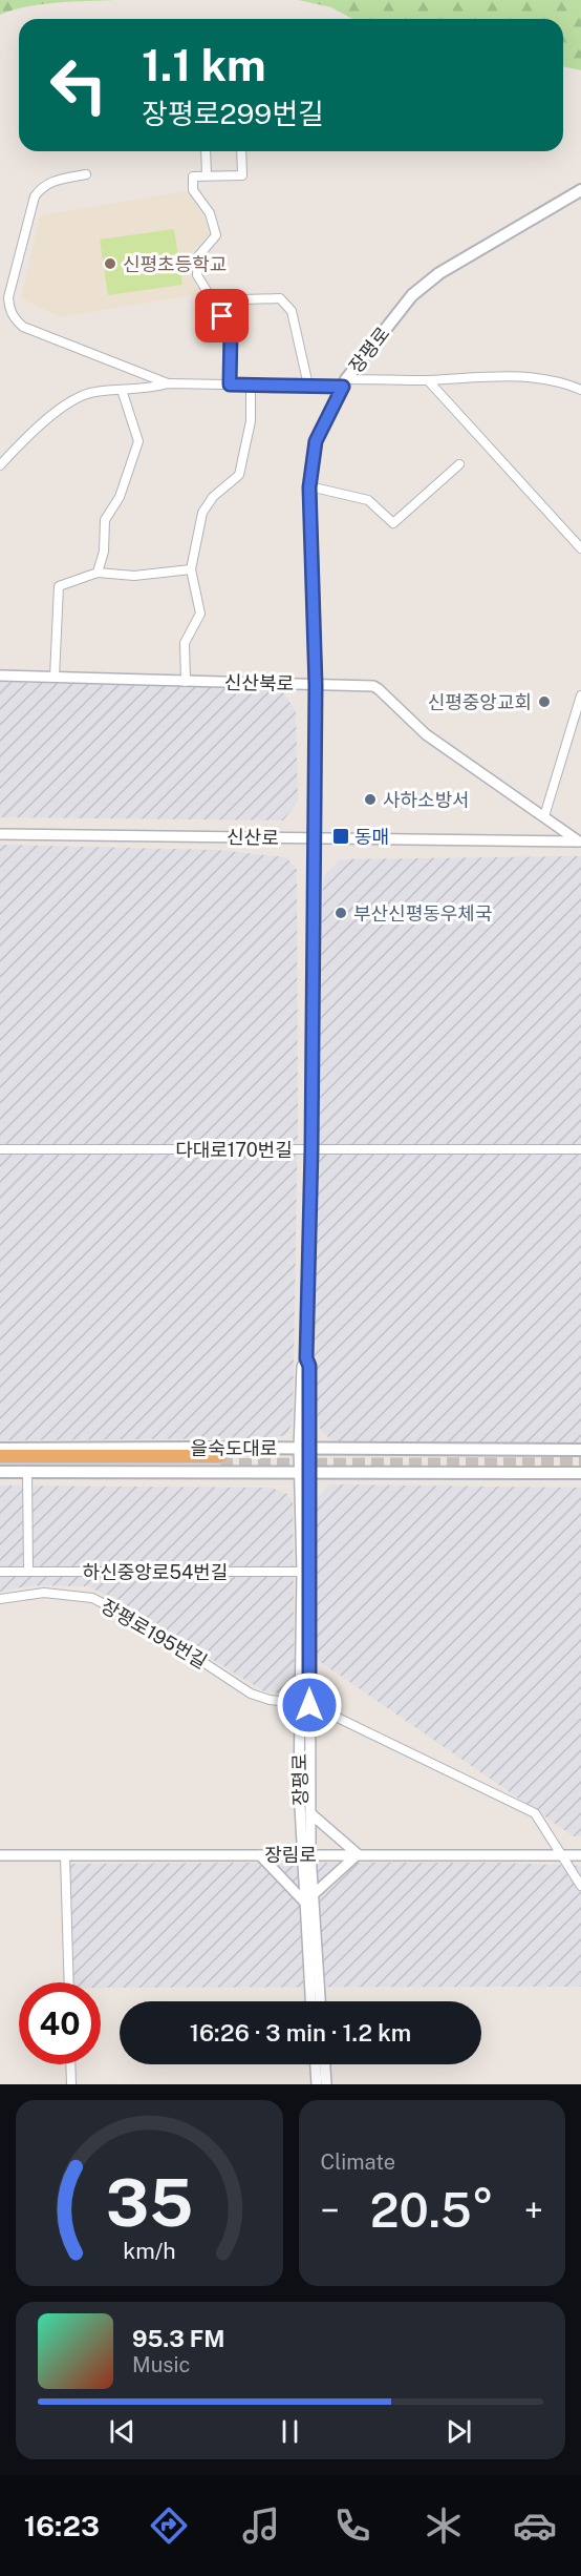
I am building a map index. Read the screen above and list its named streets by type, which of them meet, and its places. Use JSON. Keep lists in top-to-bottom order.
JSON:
{
  "streets": {
    "main road": ["장평로", "을숙도대로"],
    "street": [
      "신산북로",
      "신산로",
      "다대로170번길",
      "하신중앙로54번길",
      "장평로195번길",
      "장림로"
    ]
  },
  "crossings": [
    ["장평로", "신산북로"],
    ["장평로", "신산로"],
    ["장평로", "다대로170번길"],
    ["장평로", "을숙도대로"],
    ["장평로", "하신중앙로54번길"],
    ["장평로", "장평로195번길"],
    ["장평로", "장림로"],
    ["신산북로", "신산로"],
    ["장평로195번길", "장림로"]
  ],
  "places": {
    "other": [
      "신평초등학교",
      "신평중앙교회",
      "사하소방서",
      "부산신평동우체국"
    ],
    "transit": ["동매"]
  },
  "page": {
    "turn": ["1.1 km", "장평로299번길"],
    "limit": "40",
    "trip": "16:26 · 3 min · 1.2 km",
    "tile": "Climate",
    "heat": ["−", "20.5°", "+"],
    "song": ["95.3 FM", "Music"],
    "tabs": "16:23",
    "gauge": ["35", "km/h"]
  }
}
